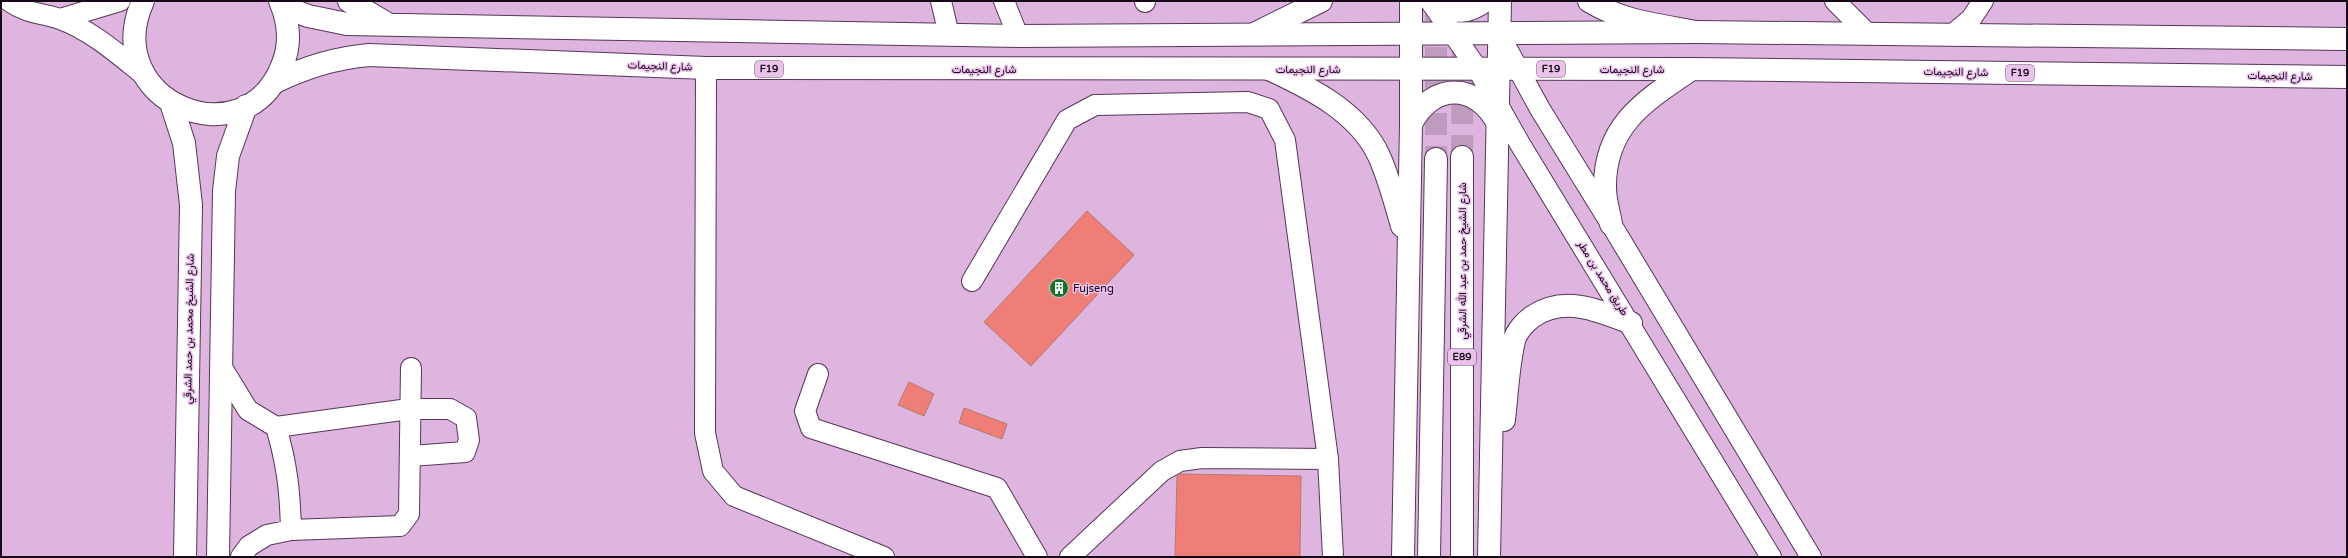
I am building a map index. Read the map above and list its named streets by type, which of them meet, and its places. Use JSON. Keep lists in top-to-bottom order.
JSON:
{
  "streets": {
    "main road": [
      "شارع النجيمات",
      "F19",
      "شارع الشيخ حمد بن عبد الله الشرقي",
      "شارع الشيخ محمد بن حمد الشرقي",
      "E89"
    ],
    "street": ["طريق محمد بن مطر"]
  },
  "places": {
    "building": ["Fujseng"]
  }
}
